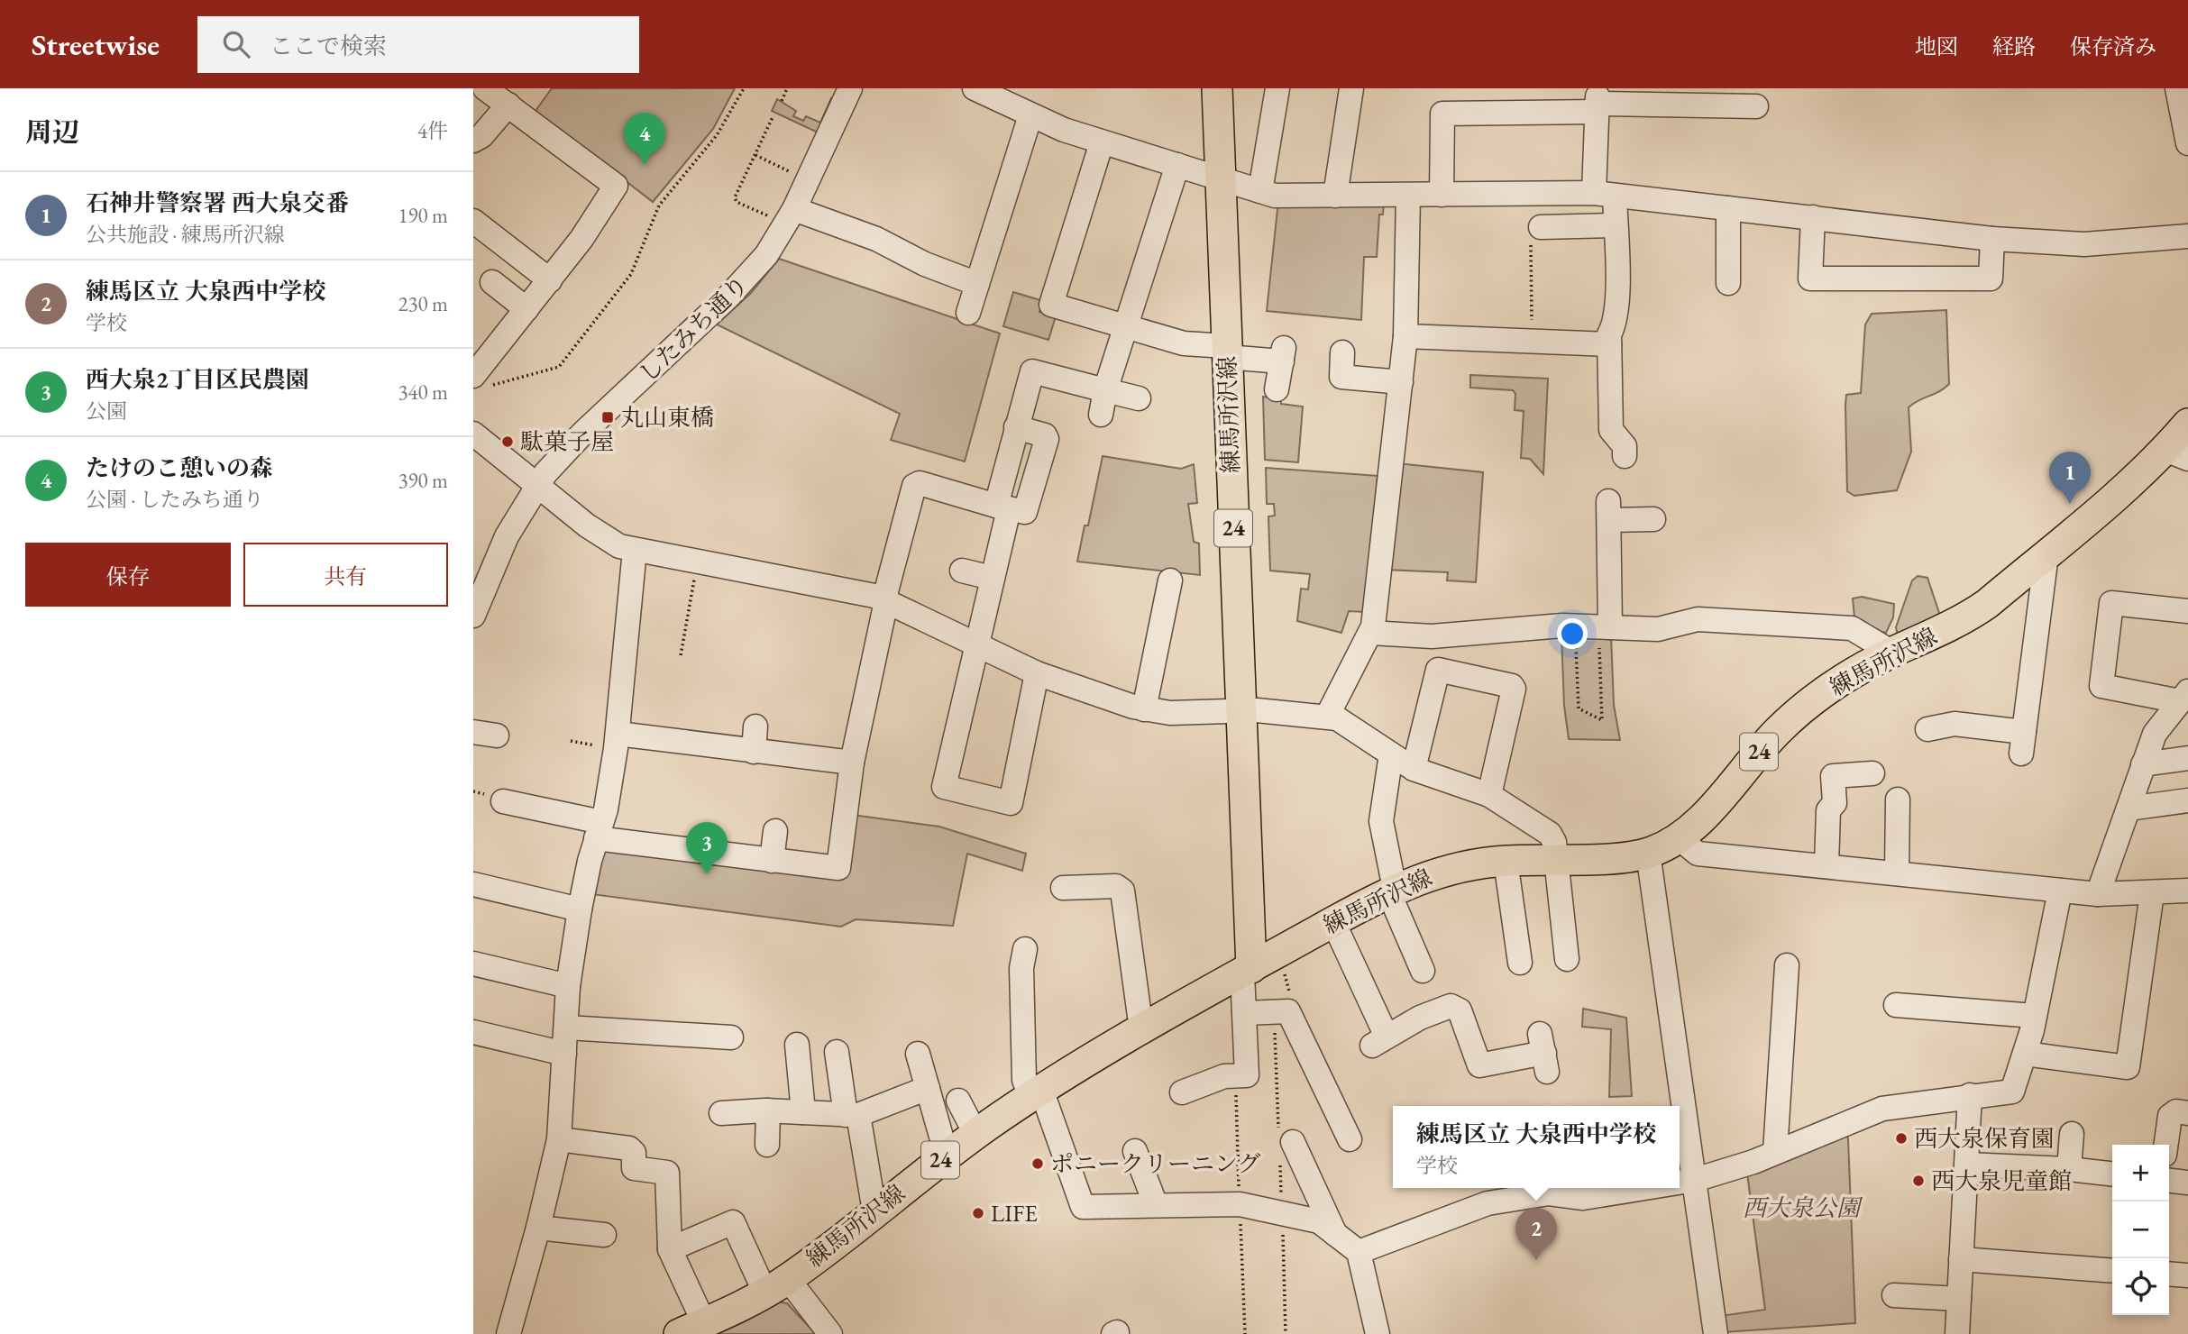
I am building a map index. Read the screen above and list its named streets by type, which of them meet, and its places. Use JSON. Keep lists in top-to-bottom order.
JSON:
{
  "streets": {
    "main road": ["練馬所沢線", "24"],
    "street": ["したみち通り"]
  },
  "parks": ["西大泉公園"],
  "places": {
    "transit": ["丸山東橋"],
    "other": [
      "駄菓子屋",
      "西大泉保育園",
      "ポニークリーニング",
      "西大泉児童館",
      "LIFE"
    ]
  },
  "page": {
    "header": "Streetwise",
    "search": "ここで検索",
    "nav": ["地図", "経路", "保存済み"],
    "heading": ["周辺", "4件"],
    "pins": [
      "4",
      "1",
      "3",
      "2"
    ],
    "list": [
      {
        "mark": "1",
        "name": "石神井警察署 西大泉交番",
        "note": "公共施設 · 練馬所沢線",
        "value": "190 m"
      },
      {
        "mark": "2",
        "name": "練馬区立 大泉西中学校",
        "note": "学校",
        "value": "230 m"
      },
      {
        "mark": "3",
        "name": "西大泉2丁目区民農園",
        "note": "公園",
        "value": "340 m"
      },
      {
        "mark": "4",
        "name": "たけのこ憩いの森",
        "note": "公園 · したみち通り",
        "value": "390 m"
      }
    ],
    "buttons": ["保存", "共有"],
    "popup": ["練馬区立 大泉西中学校", "学校"],
    "map_buttons": ["+", "−"]
  }
}
